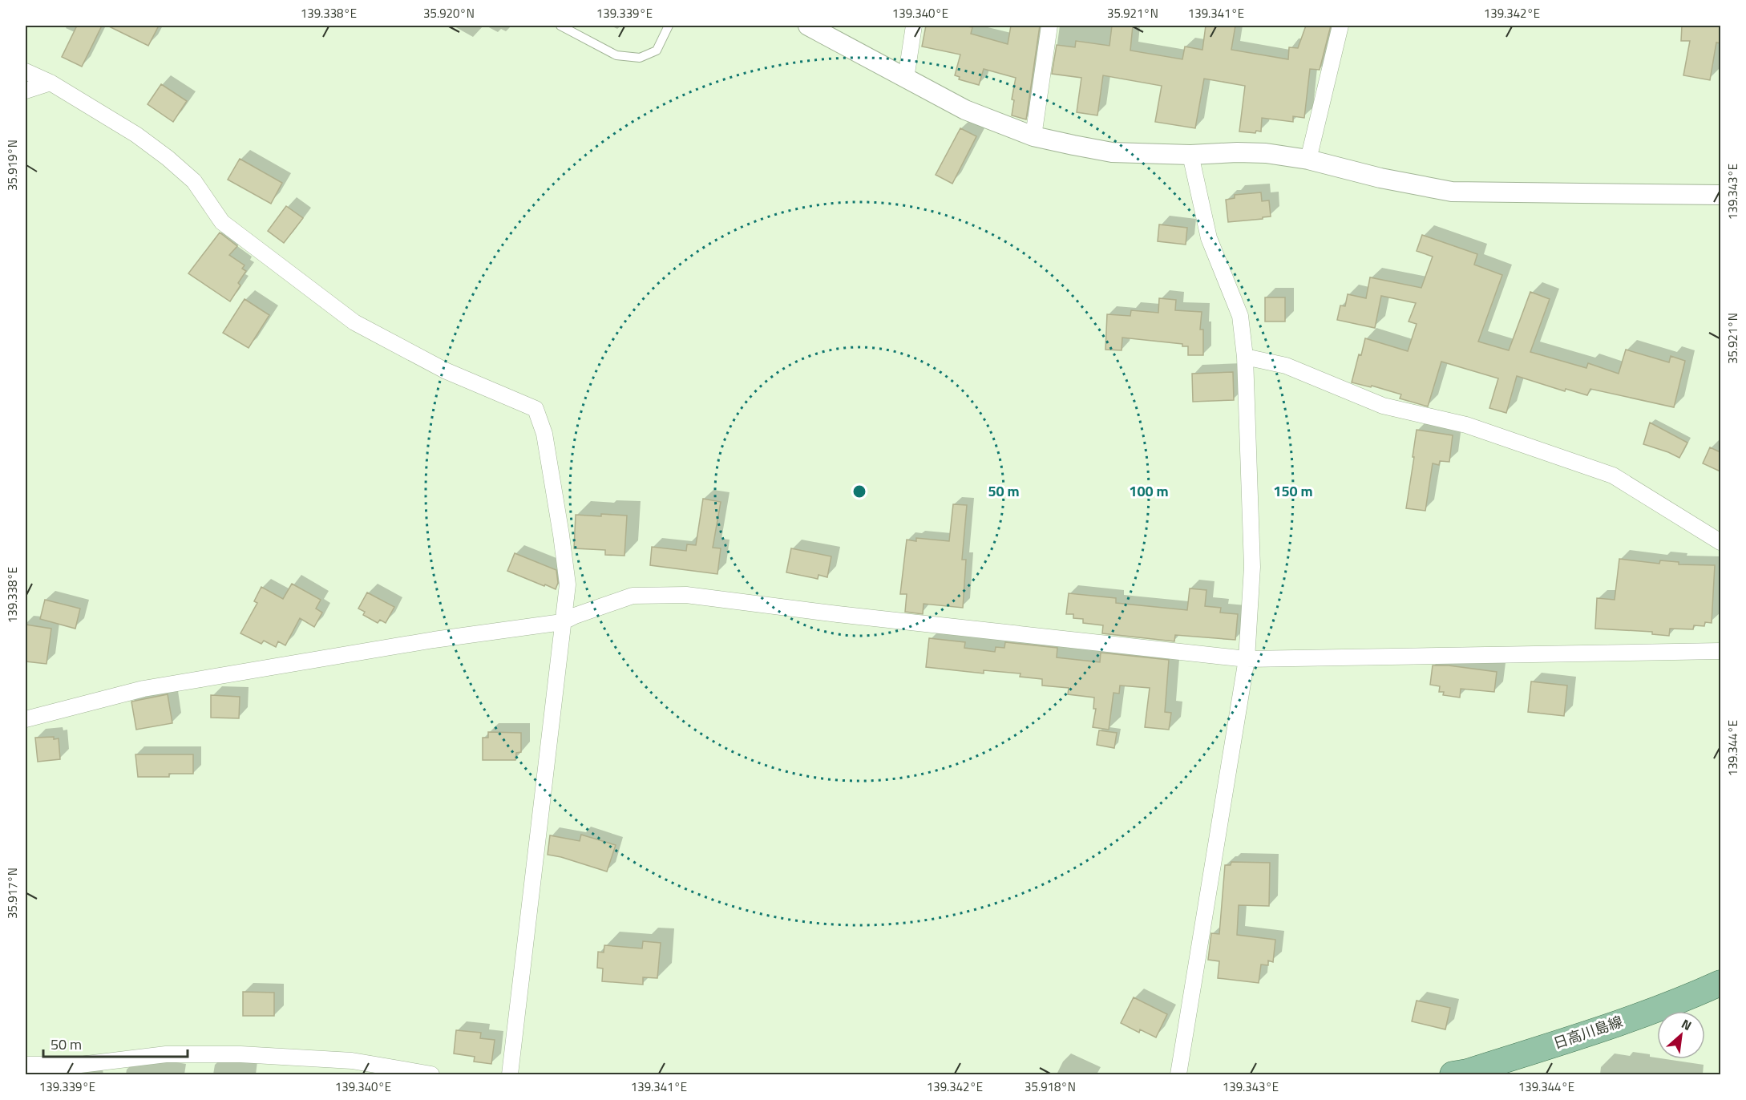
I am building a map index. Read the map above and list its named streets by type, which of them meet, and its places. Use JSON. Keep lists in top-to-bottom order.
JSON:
{
  "streets": {
    "main road": ["日高川島線"]
  },
  "scale_bar": "50 m",
  "north": "top right",
  "coordinates": [
    "139.338°E",
    "35.920°N",
    "139.339°E",
    "139.340°E",
    "35.921°N",
    "139.341°E",
    "139.342°E",
    "35.919°N",
    "139.343°E",
    "139.344°E",
    "35.917°N",
    "35.918°N"
  ],
  "rings": ["50 m", "100 m", "150 m"]
}
